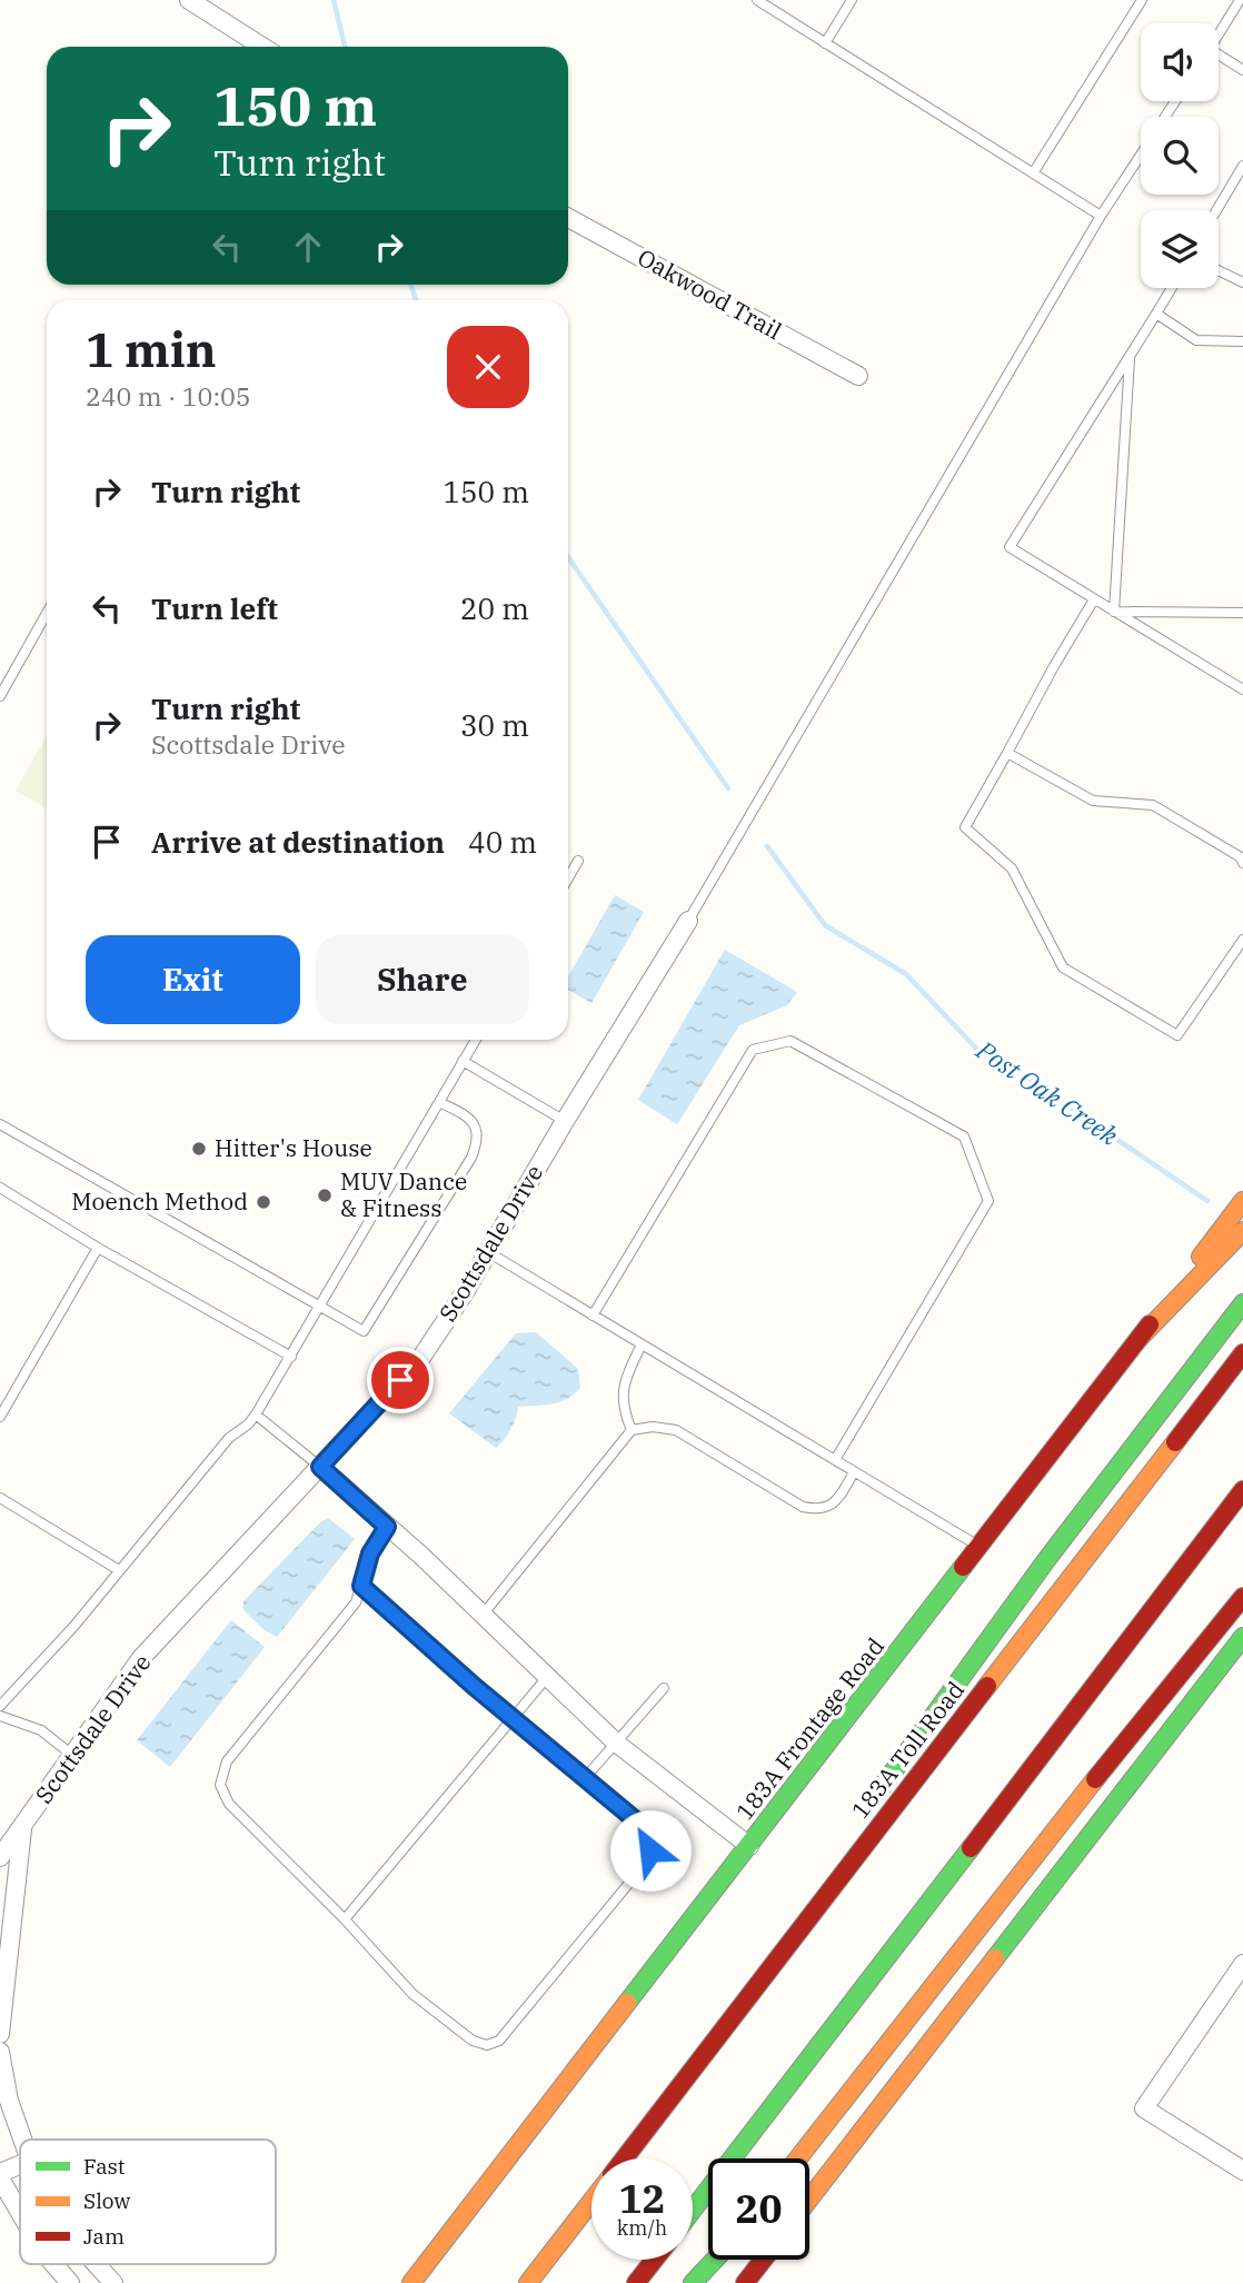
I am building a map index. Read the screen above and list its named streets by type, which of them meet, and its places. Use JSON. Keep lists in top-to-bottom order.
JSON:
{
  "streets": {
    "main road": ["183A Frontage Road", "183A Toll Road"],
    "street": ["Oakwood Trail", "Scottsdale Drive"]
  },
  "water": ["Post Oak Creek"],
  "places": ["Hitter's House", "MUV Dance & Fitness", "Moench Method"],
  "legend": ["Fast", "Slow", "Jam"],
  "page": {
    "turn": ["150 m", "Turn right"],
    "heading": ["1 min", "240 m · 10:05"],
    "list": [
      {
        "name": "Turn right",
        "value": "150 m"
      },
      {
        "name": "Turn left",
        "value": "20 m"
      },
      {
        "name": "Turn right",
        "note": "Scottsdale Drive",
        "value": "30 m"
      },
      {
        "name": "Arrive at destination",
        "value": "40 m"
      }
    ],
    "buttons": ["Exit", "Share"],
    "speed": "12 km/h",
    "limit": "20"
  }
}
